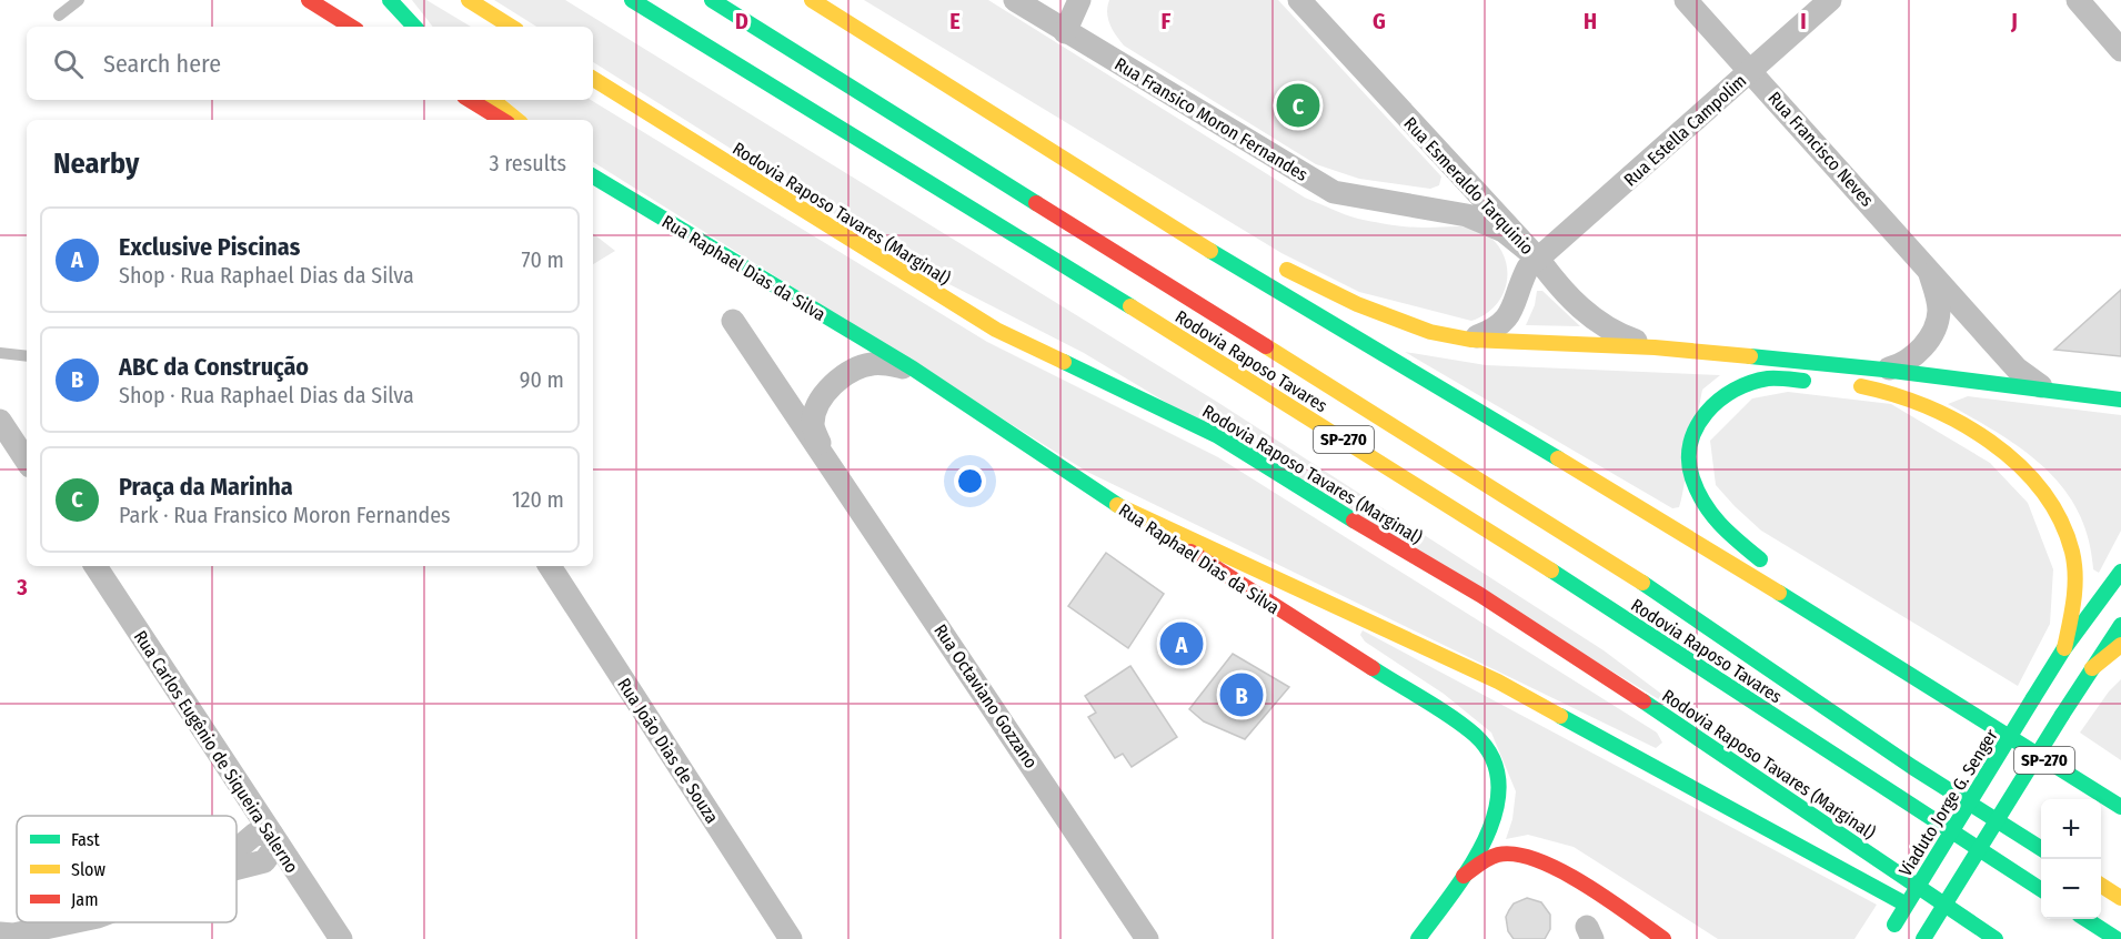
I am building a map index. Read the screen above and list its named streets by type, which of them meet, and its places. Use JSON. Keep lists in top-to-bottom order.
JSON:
{
  "streets": {
    "main road": [
      "Rodovia Raposo Tavares (Marginal)",
      "Rua Raphael Dias da Silva",
      "Rodovia Raposo Tavares",
      "SP-270",
      "Viaduto Jorge G. Senger"
    ],
    "street": [
      "Rua Fransico Moron Fernandes",
      "Rua Estella Campolim",
      "Rua Francisco Neves",
      "Rua Esmeraldo Tarquinio",
      "Rua Octaviano Gozzano",
      "Rua João Dias de Souza",
      "Rua Carlos Eugênio de Siqueira Salerno"
    ]
  },
  "crossings": [
    ["Rua Fransico Moron Fernandes", "Rua Estella Campolim"],
    ["Rua Fransico Moron Fernandes", "Rua Esmeraldo Tarquinio"],
    ["Rua Estella Campolim", "Rua Francisco Neves"],
    ["Rua Estella Campolim", "Rua Esmeraldo Tarquinio"],
    ["Rua Raphael Dias da Silva", "Rua Octaviano Gozzano"]
  ],
  "legend": ["Fast", "Slow", "Jam"],
  "page": {
    "search": "Search here",
    "pins": ["C", "A", "B"],
    "heading": ["Nearby", "3 results"],
    "list": [
      {
        "mark": "A",
        "name": "Exclusive Piscinas",
        "note": "Shop · Rua Raphael Dias da Silva",
        "value": "70 m"
      },
      {
        "mark": "B",
        "name": "ABC da Construção",
        "note": "Shop · Rua Raphael Dias da Silva",
        "value": "90 m"
      },
      {
        "mark": "C",
        "name": "Praça da Marinha",
        "note": "Park · Rua Fransico Moron Fernandes",
        "value": "120 m"
      }
    ],
    "map_buttons": ["+", "−"]
  },
  "grid": {
    "columns": [
      "D",
      "E",
      "F",
      "G",
      "H",
      "I",
      "J"
    ],
    "rows": ["3"]
  }
}
